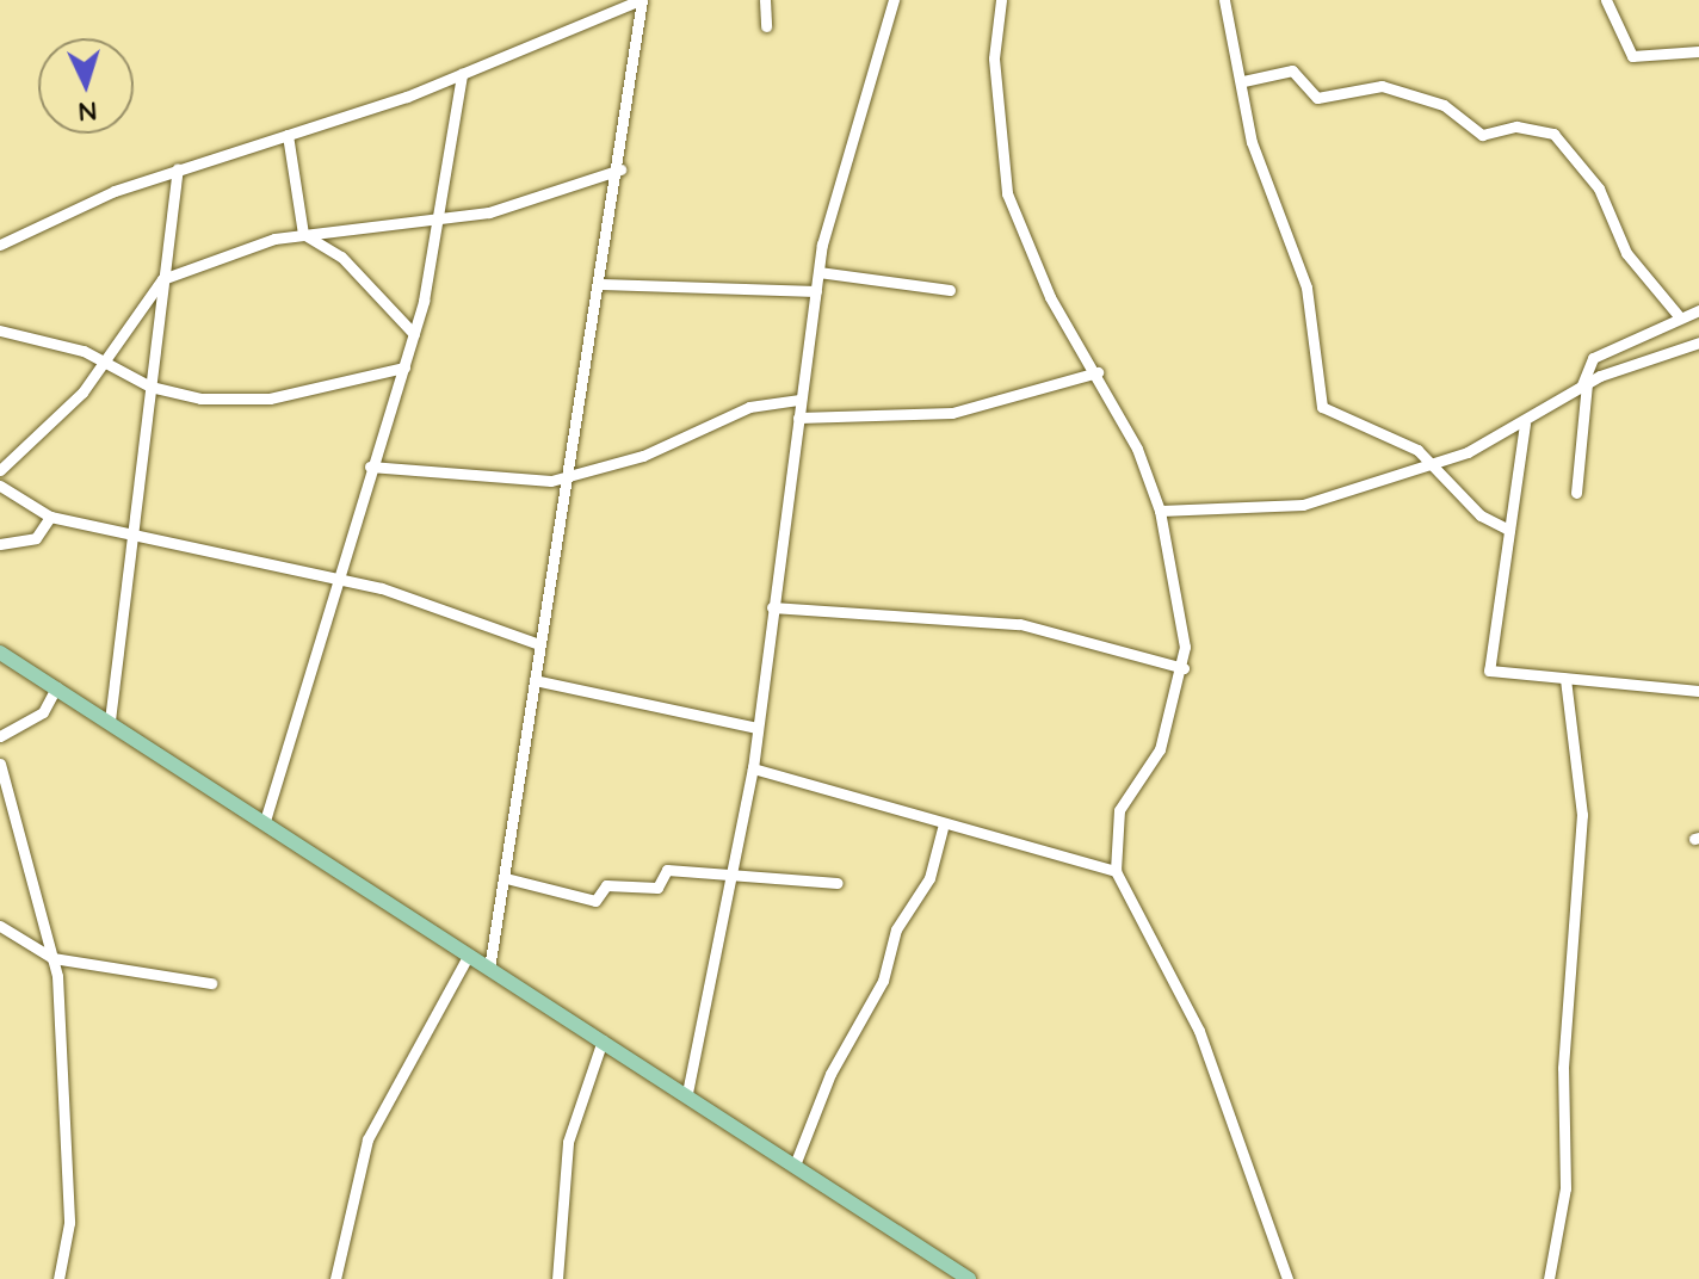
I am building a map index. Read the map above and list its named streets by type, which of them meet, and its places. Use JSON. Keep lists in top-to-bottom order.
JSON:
{
  "north": "bottom"
}
